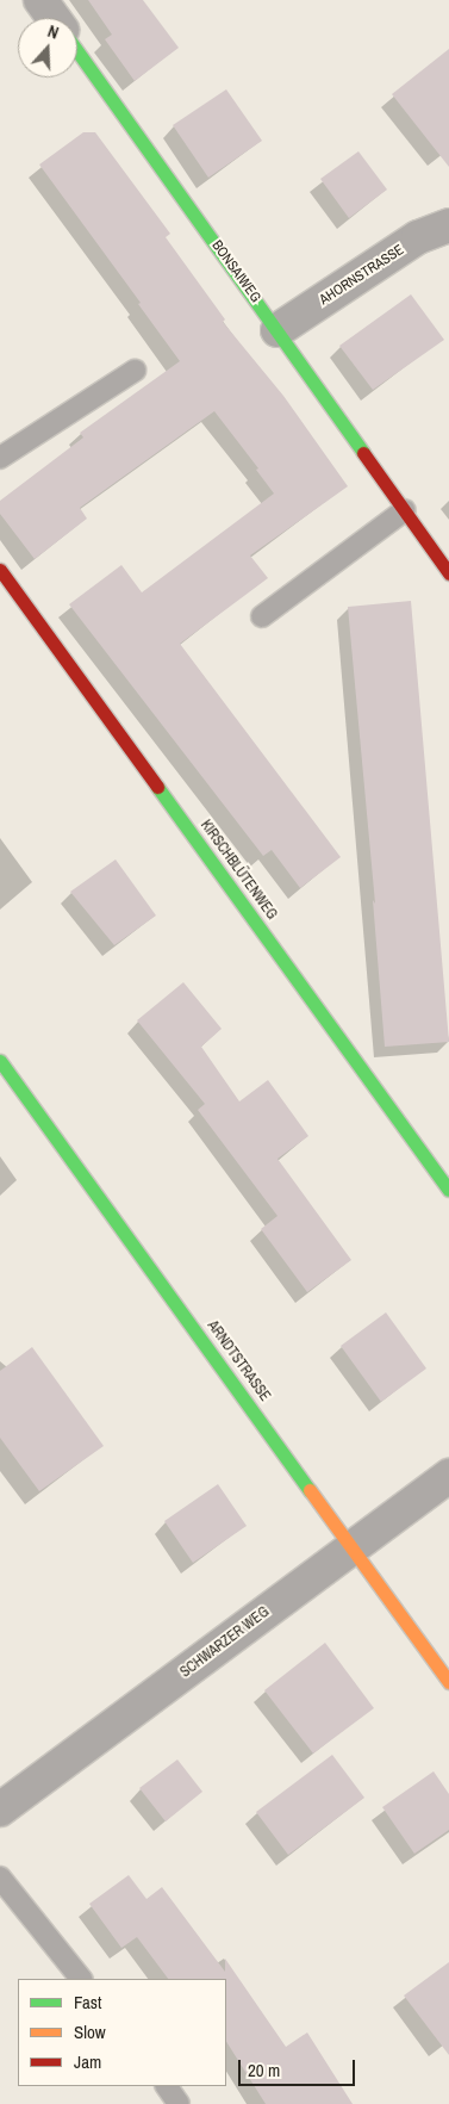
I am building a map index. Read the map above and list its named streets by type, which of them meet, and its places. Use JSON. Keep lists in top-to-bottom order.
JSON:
{
  "streets": {
    "street": [
      "BONSAIWEG",
      "AHORNSTRASSE",
      "KIRSCHBLÜTENWEG",
      "ARNDTSTRASSE",
      "SCHWARZER WEG"
    ]
  },
  "crossings": [
    ["BONSAIWEG", "AHORNSTRASSE"],
    ["ARNDTSTRASSE", "SCHWARZER WEG"]
  ],
  "legend": ["Fast", "Slow", "Jam"],
  "scale_bar": "20 m",
  "north": "top"
}
